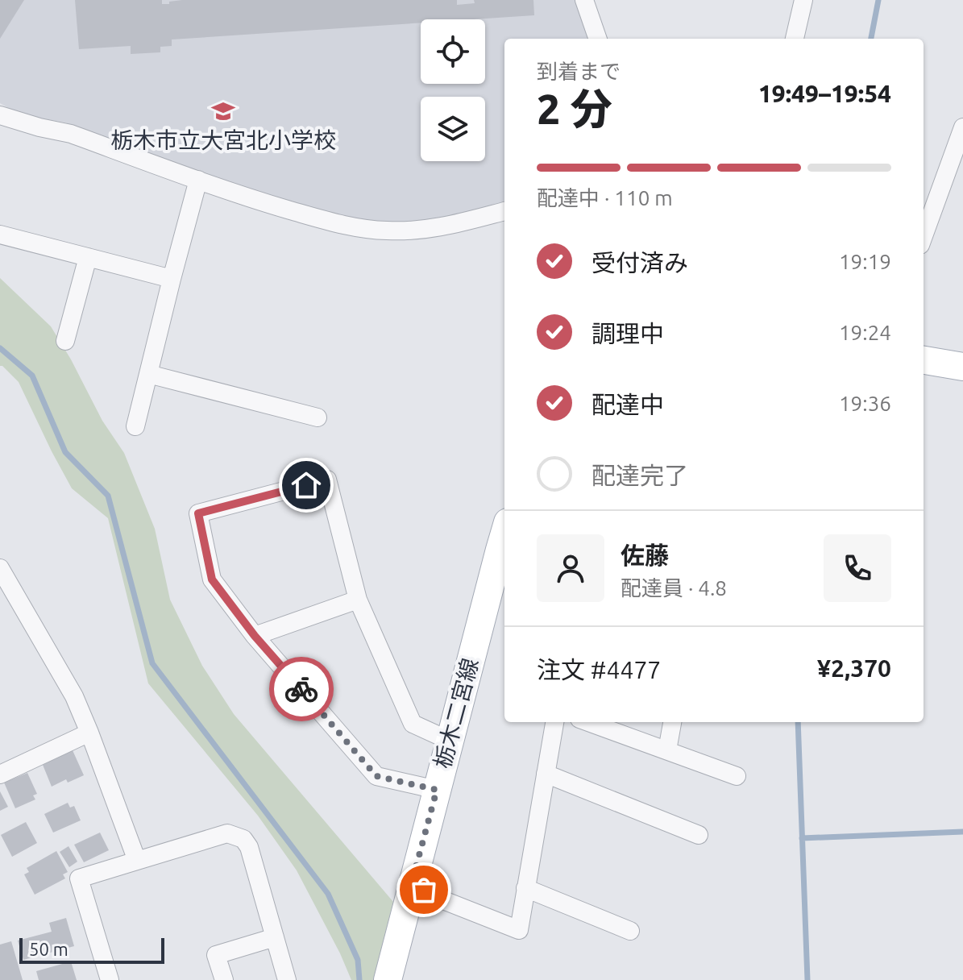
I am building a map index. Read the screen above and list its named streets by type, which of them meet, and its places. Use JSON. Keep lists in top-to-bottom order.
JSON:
{
  "streets": {
    "main road": ["栃木二宮線"]
  },
  "places": {
    "school or university": ["栃木市立大宮北小学校"]
  },
  "scale_bar": "50 m",
  "page": {
    "heading": ["2 分", "到着まで", "19:49–19:54"],
    "panel": [
      "佐藤",
      "配達員 · 4.8",
      "注文 #4477",
      "¥2,370"
    ],
    "bar": "配達中 · 110 m",
    "list": [
      ["受付済み", "19:19"],
      ["調理中", "19:24"],
      ["配達中", "19:36"],
      "配達完了"
    ],
    "scale": "50 m"
  }
}
